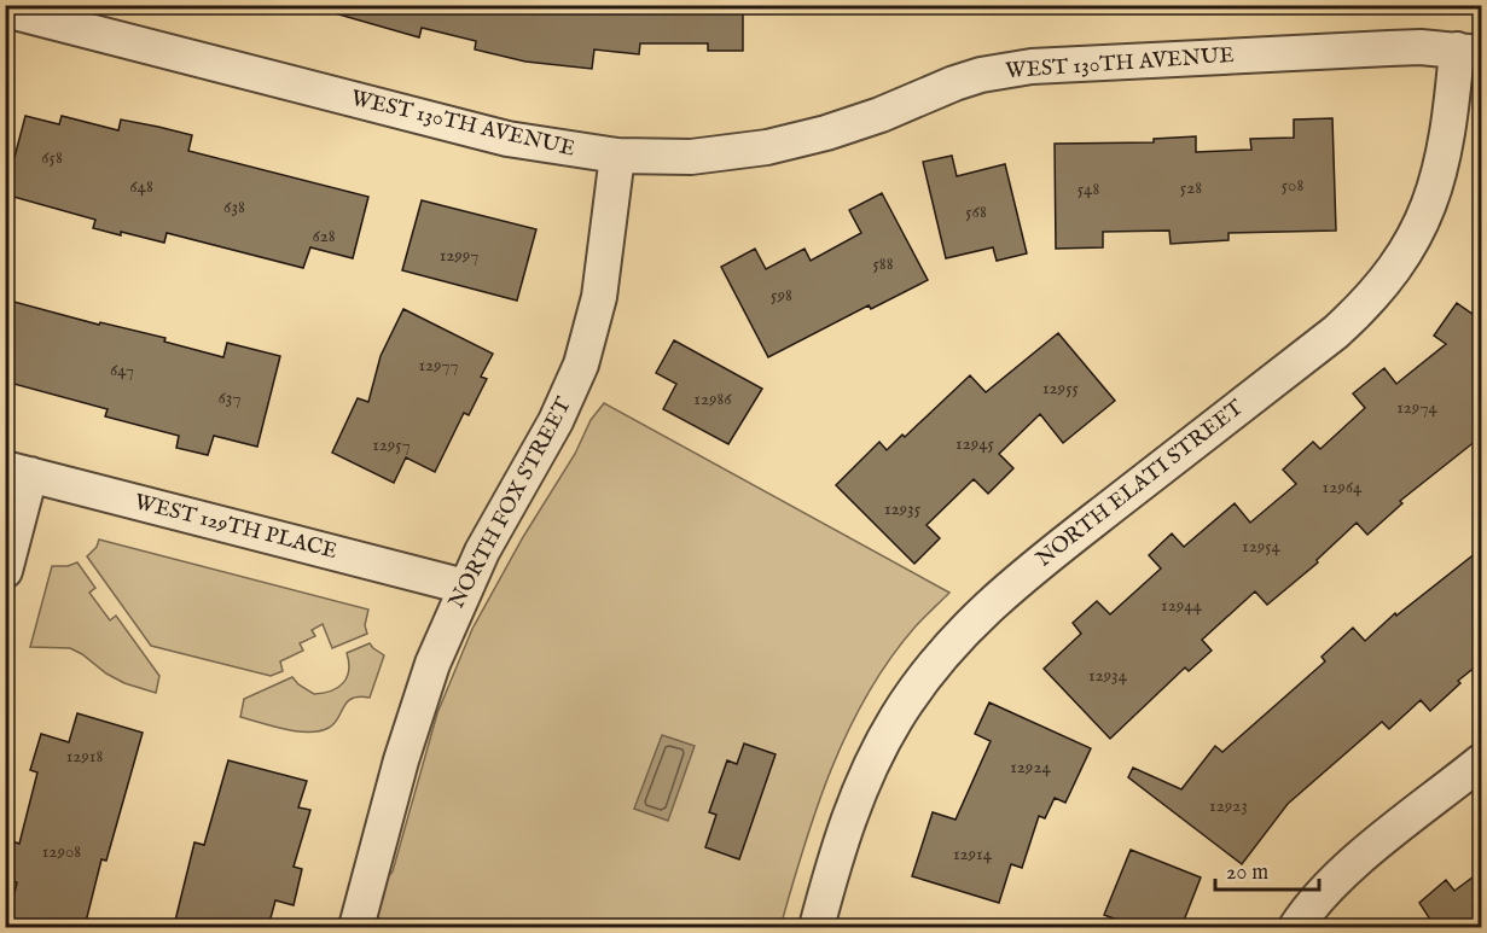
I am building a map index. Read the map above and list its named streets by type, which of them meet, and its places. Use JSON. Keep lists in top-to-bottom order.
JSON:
{
  "streets": {
    "street": [
      "WEST 130TH AVENUE",
      "NORTH ELATI STREET",
      "NORTH FOX STREET",
      "WEST 129TH PLACE"
    ]
  },
  "crossings": [
    ["WEST 130TH AVENUE", "NORTH ELATI STREET"],
    ["WEST 130TH AVENUE", "NORTH FOX STREET"],
    ["NORTH FOX STREET", "WEST 129TH PLACE"]
  ],
  "house_numbers": [
    "658",
    "508",
    "648",
    "528",
    "548",
    "638",
    "568",
    "628",
    "12997",
    "588",
    "598",
    "12977",
    "647",
    "12955",
    "637",
    "12986",
    "12974",
    "12945",
    "12957",
    "12964",
    "12935",
    "12954",
    "12944",
    "12934",
    "12918",
    "12924",
    "12923",
    "12908",
    "12914"
  ],
  "scale_bar": "20 m"
}
